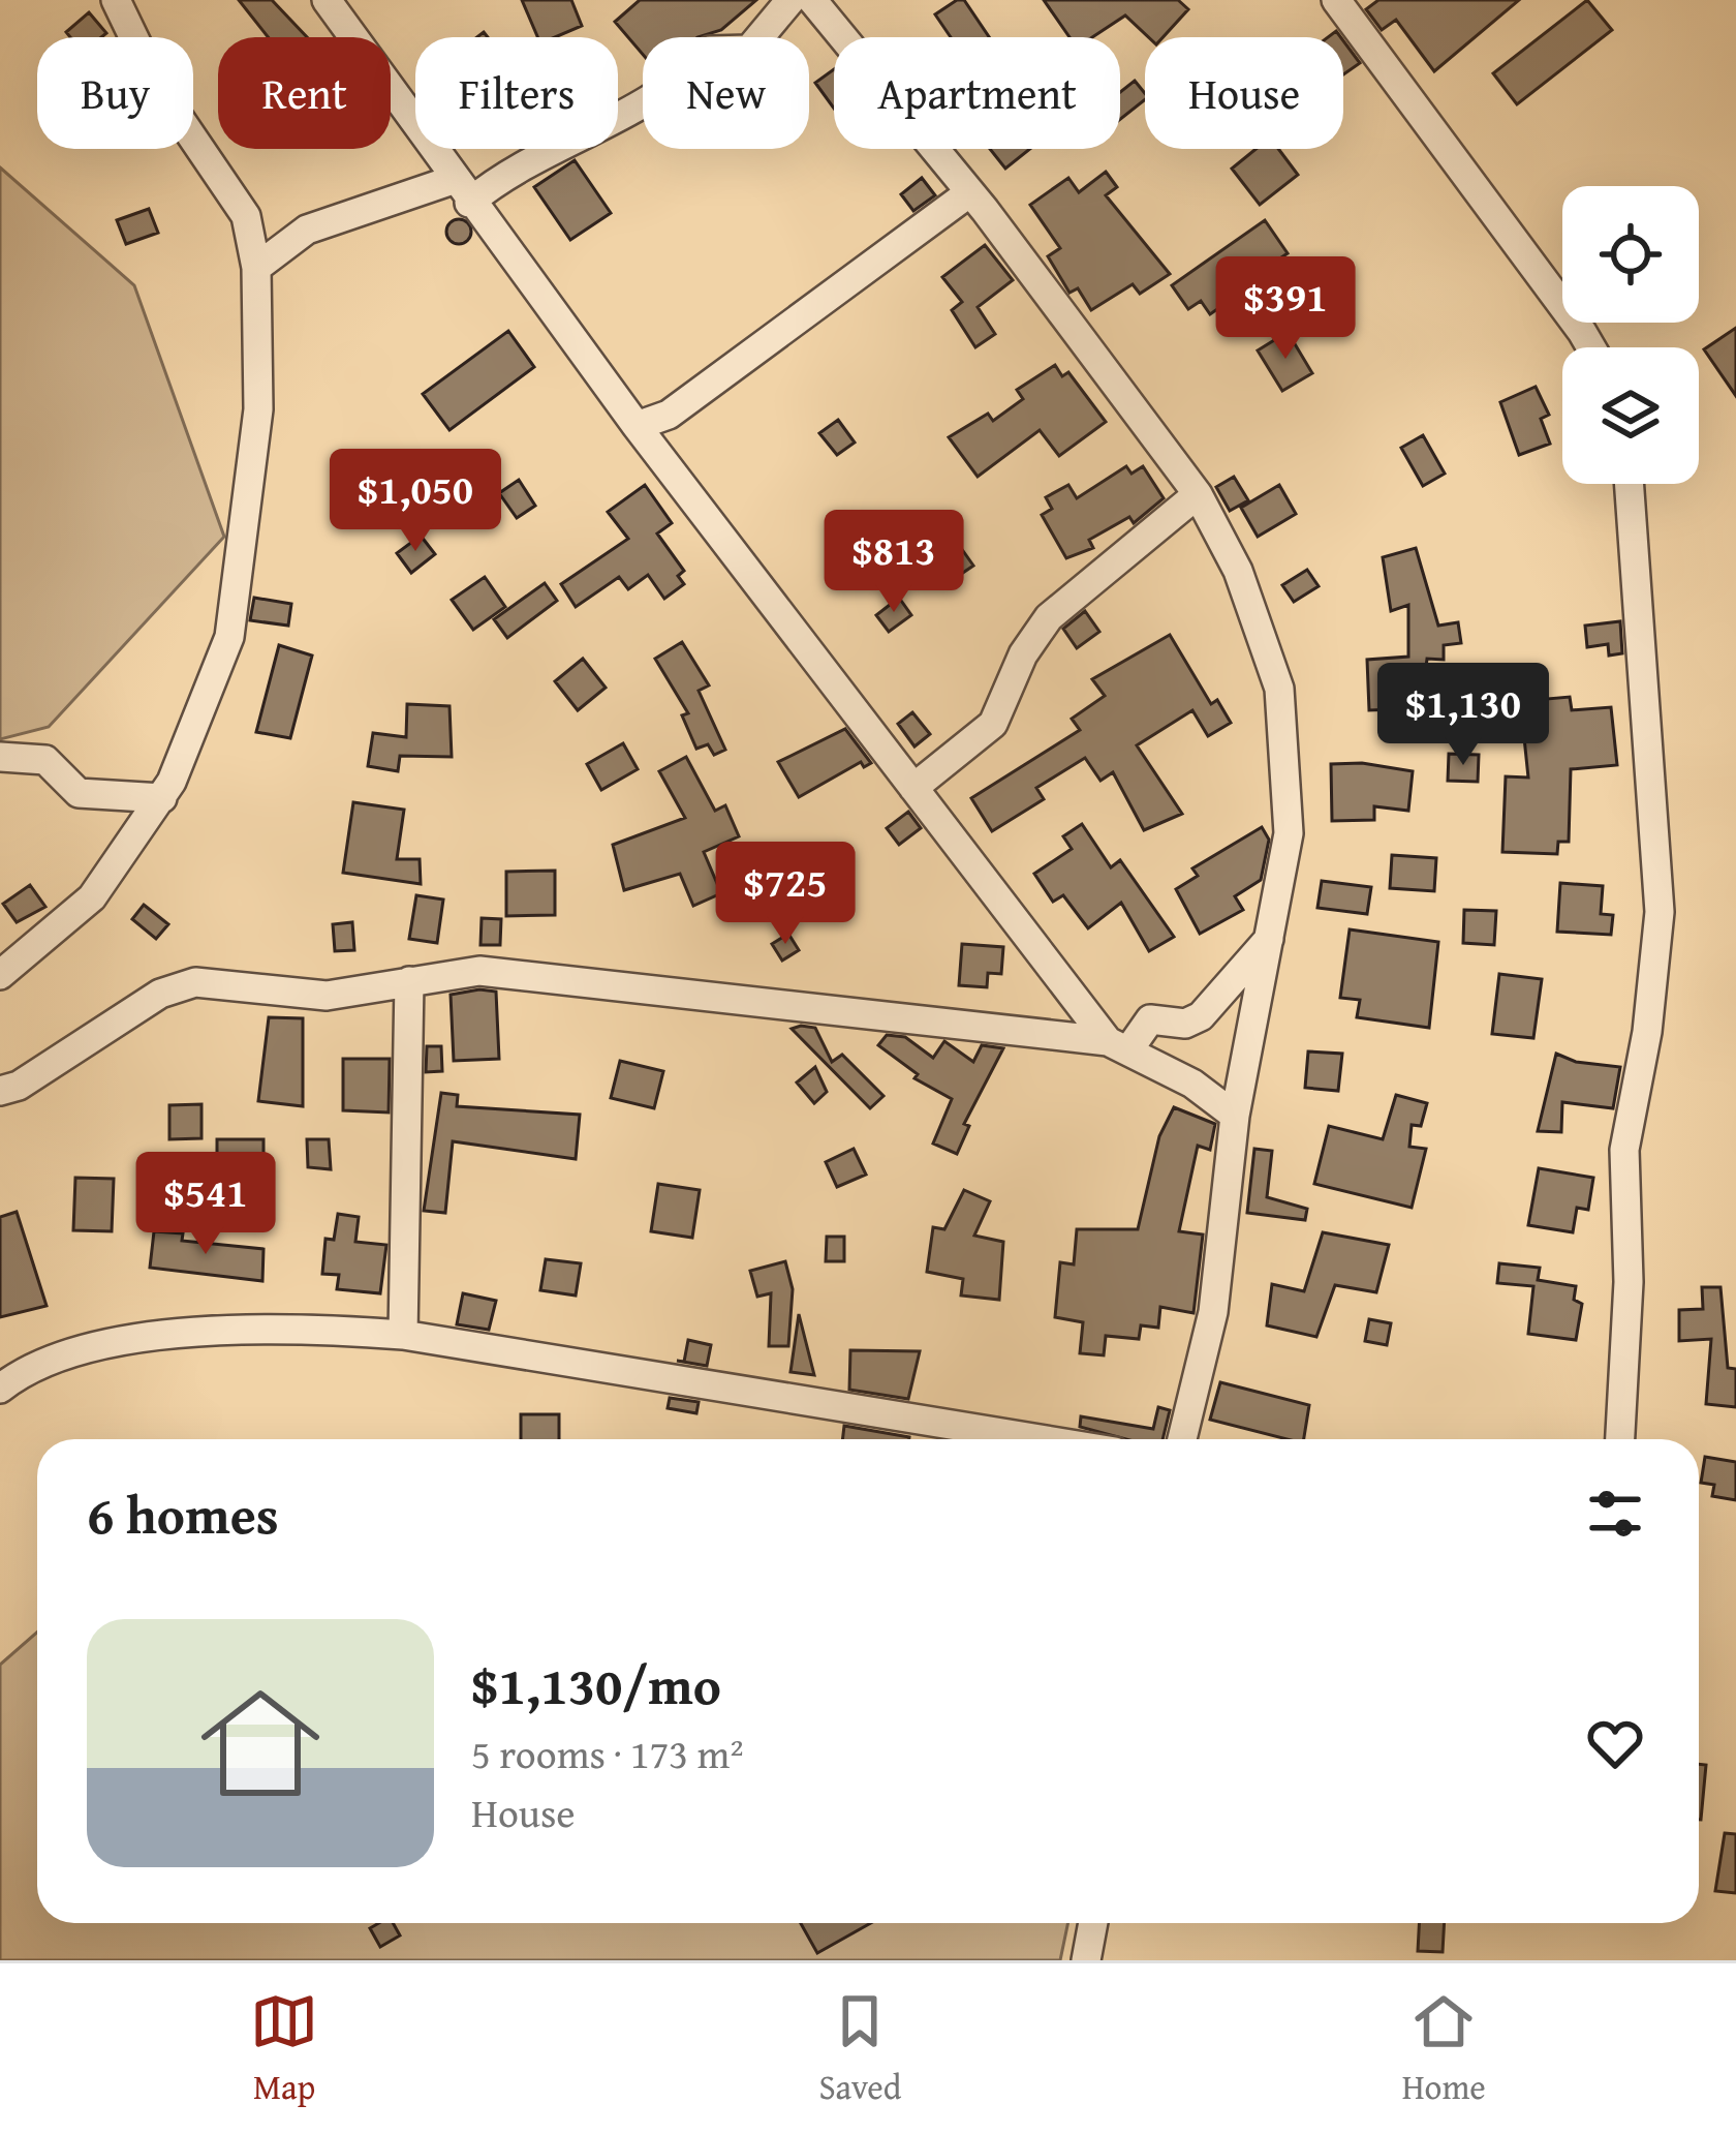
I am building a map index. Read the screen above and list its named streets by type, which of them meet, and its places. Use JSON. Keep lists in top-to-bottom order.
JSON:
{
  "page": {
    "chip": [
      "Buy",
      "Rent",
      "Filters",
      "New",
      "Apartment",
      "House"
    ],
    "price": [
      "$391",
      "$1,050",
      "$813",
      "$1,130",
      "$725",
      "$541"
    ],
    "heading": "6 homes",
    "list": [
      {
        "name": "$1,130/mo",
        "note": "5 rooms · 173 m² · House"
      }
    ],
    "tabs": ["Map", "Saved", "Home"]
  }
}
